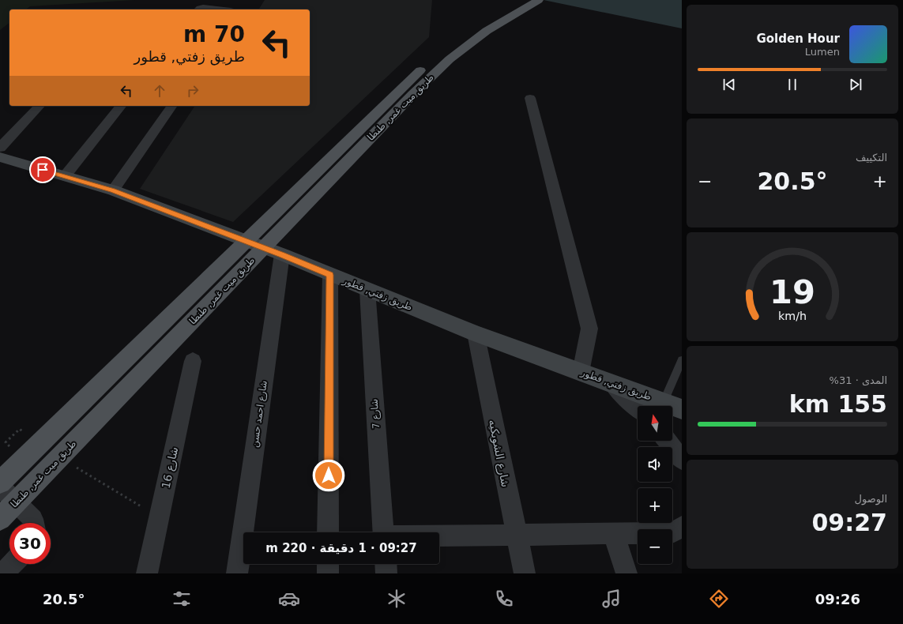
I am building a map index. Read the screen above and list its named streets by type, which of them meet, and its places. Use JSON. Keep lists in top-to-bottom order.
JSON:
{
  "streets": {
    "main road": ["طريق ميت غمر, طنطا", "طريق زفتي, قطور"],
    "street": [
      "شارع احمد حسن",
      "شارع 7",
      "شارع الشوبكيه",
      "شارع 16"
    ]
  },
  "crossings": [
    ["طريق زفتي, قطور", "شارع احمد حسن"],
    ["طريق زفتي, قطور", "شارع 7"],
    ["طريق زفتي, قطور", "شارع الشوبكيه"]
  ],
  "north": "top",
  "page": {
    "turn": ["70 m", "طريق زفتي, قطور"],
    "song": ["Golden Hour", "Lumen"],
    "tile": [
      "التكييف",
      ["المدى · 31%", "155 km"],
      ["الوصول", "09:27"]
    ],
    "heat": ["−", "20.5°", "+"],
    "map_buttons": ["+", "−"],
    "limit": "30",
    "trip": "09:27 · 1 دقيقة · 220 m",
    "tabs": ["09:26", "20.5°"],
    "gauge": ["19", "km/h"]
  }
}
